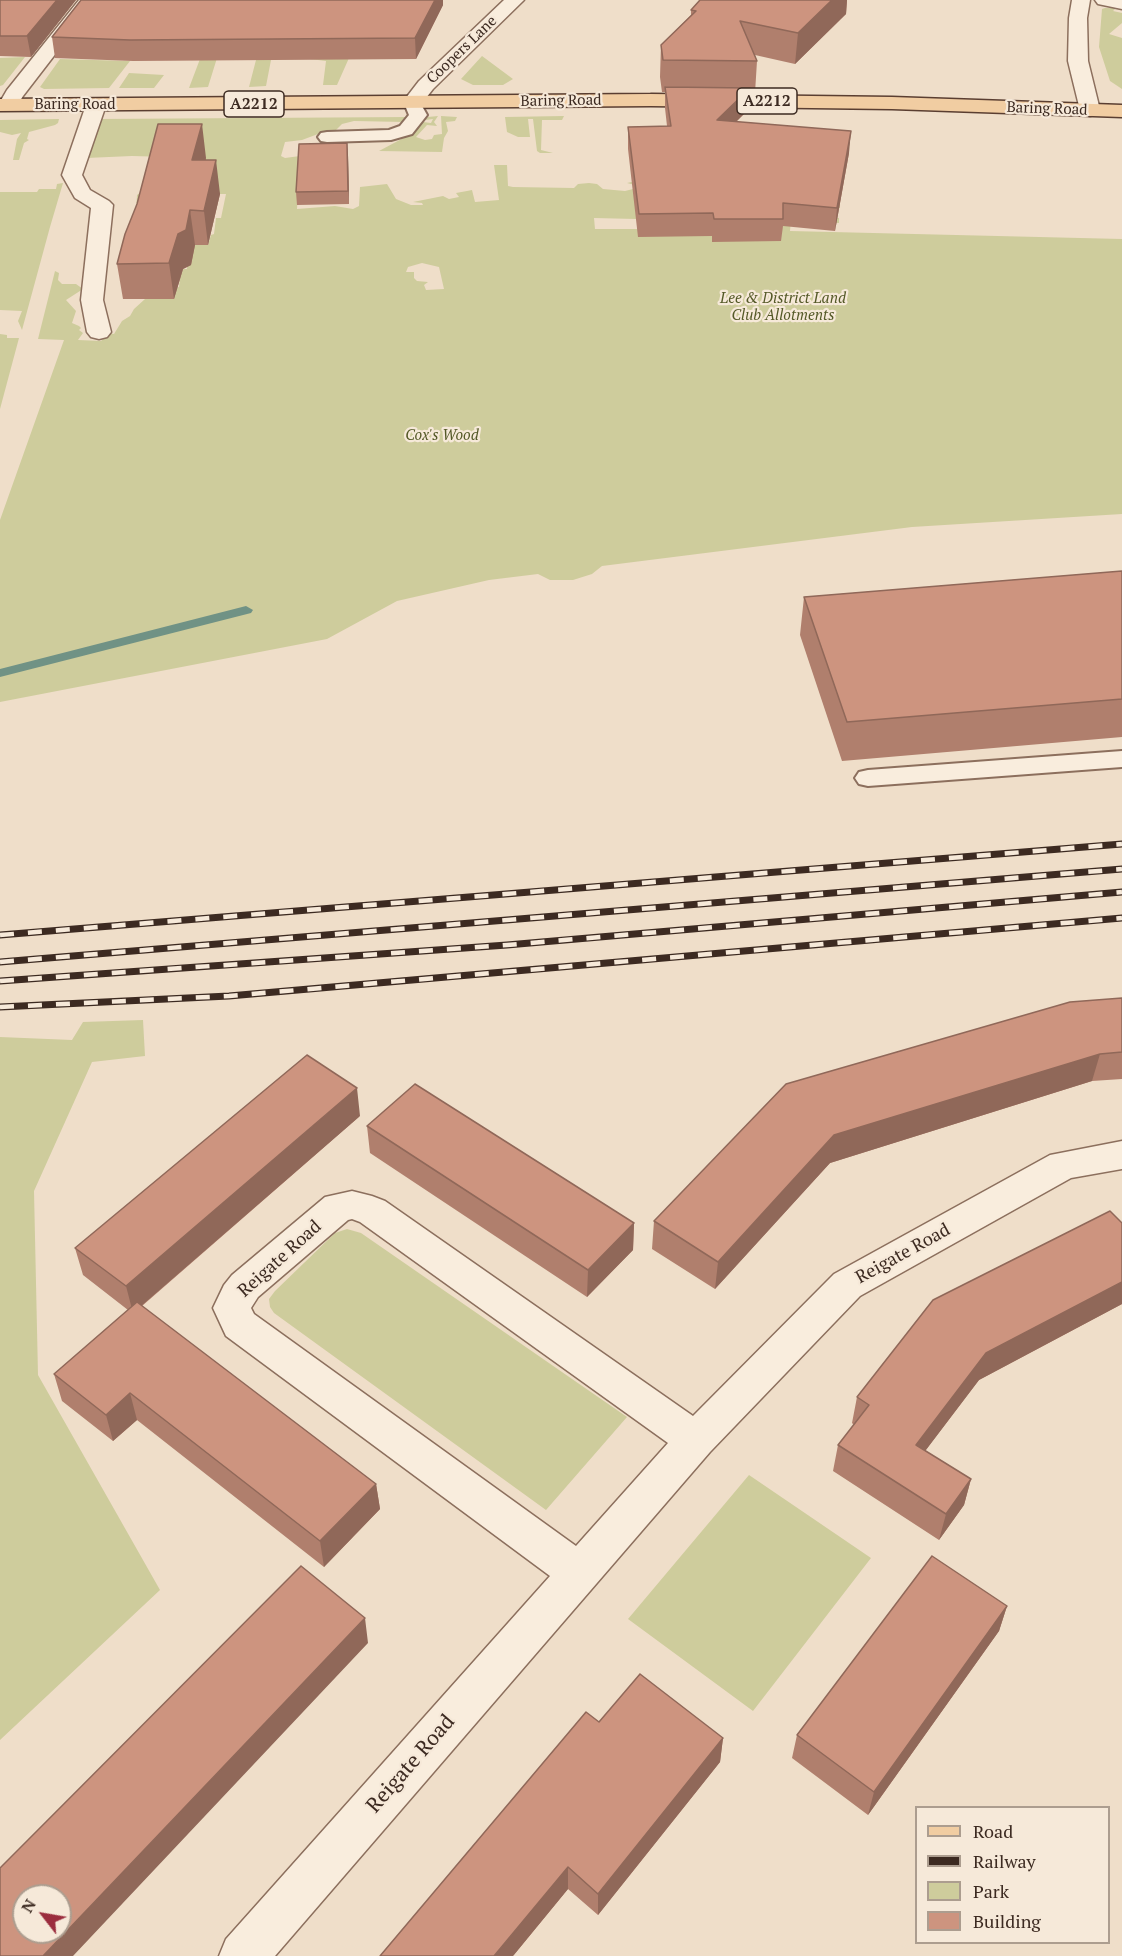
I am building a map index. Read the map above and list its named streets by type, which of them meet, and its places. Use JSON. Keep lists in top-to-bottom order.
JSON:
{
  "streets": {
    "main road": ["Baring Road", "A2212"],
    "street": ["Coopers Lane", "Reigate Road"]
  },
  "crossings": [
    ["Coopers Lane", "Baring Road"]
  ],
  "parks": ["Lee & District Land Club Allotments", "Cox's Wood"],
  "legend": [
    "Road",
    "Railway",
    "Park",
    "Building"
  ],
  "north": "top left"
}
